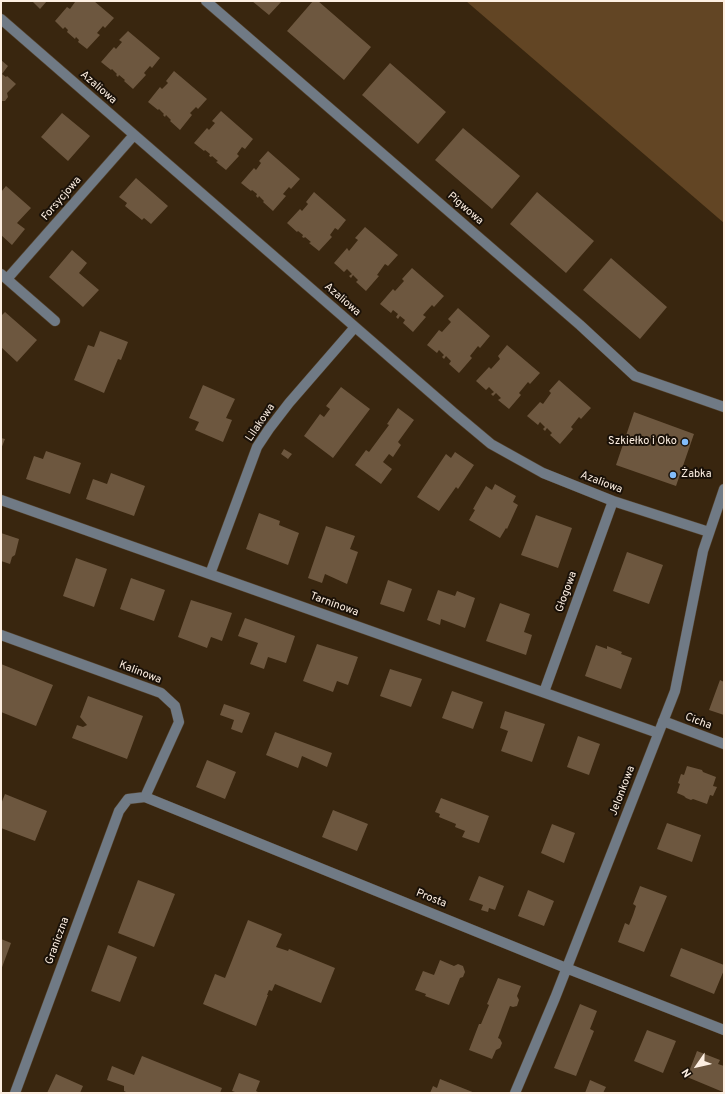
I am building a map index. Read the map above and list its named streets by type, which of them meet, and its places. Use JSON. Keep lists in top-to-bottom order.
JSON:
{
  "streets": {
    "street": [
      "Azaliowa",
      "Forsycjowa",
      "Pigwowa",
      "Lilakowa",
      "Głogowa",
      "Tarninowa",
      "Kalinowa",
      "Cicha",
      "Jelonkowa",
      "Prosta",
      "Graniczna"
    ]
  },
  "crossings": [
    ["Azaliowa", "Forsycjowa"],
    ["Azaliowa", "Lilakowa"],
    ["Azaliowa", "Głogowa"],
    ["Azaliowa", "Jelonkowa"],
    ["Lilakowa", "Tarninowa"],
    ["Głogowa", "Tarninowa"],
    ["Tarninowa", "Jelonkowa"],
    ["Kalinowa", "Prosta"],
    ["Cicha", "Jelonkowa"],
    ["Jelonkowa", "Prosta"],
    ["Prosta", "Graniczna"]
  ],
  "places": ["Szkiełko i Oko", "Żabka"],
  "north": "bottom left"
}
